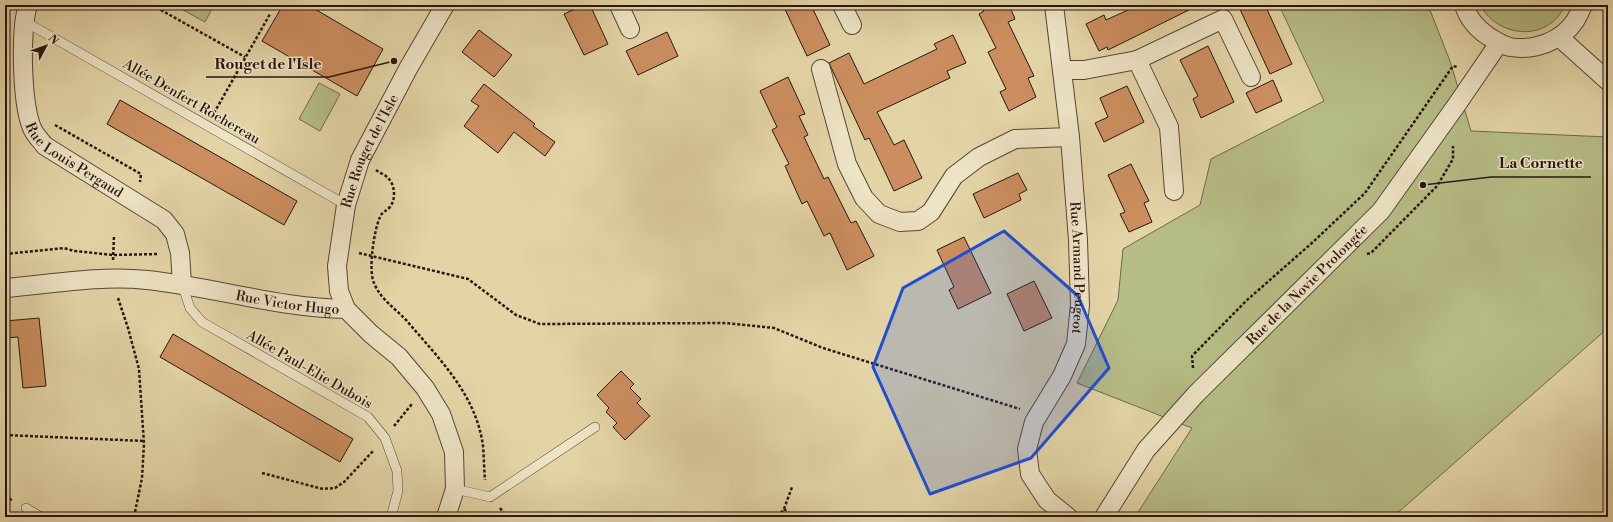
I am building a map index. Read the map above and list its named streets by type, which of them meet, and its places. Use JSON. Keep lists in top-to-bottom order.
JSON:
{
  "streets": {
    "street": [
      "Rue Rouget de l'Isle",
      "Rue Louis Pergaud",
      "Rue Armand Peugeot",
      "Rue de la Novie Prolongée",
      "Rue Victor Hugo"
    ],
    "lane": ["Allée Denfert Rochereau", "Allée Paul-Elie Dubois"]
  },
  "crossings": [
    ["Allée Denfert Rochereau", "Rue Rouget de l'Isle"],
    ["Allée Denfert Rochereau", "Rue Louis Pergaud"],
    ["Rue Rouget de l'Isle", "Rue Victor Hugo"],
    ["Rue Louis Pergaud", "Rue Victor Hugo"],
    ["Rue Louis Pergaud", "Allée Paul-Elie Dubois"],
    ["Rue Victor Hugo", "Allée Paul-Elie Dubois"]
  ],
  "places": ["Rouget de l'Isle", "La Cornette"],
  "north": "top right"
}
